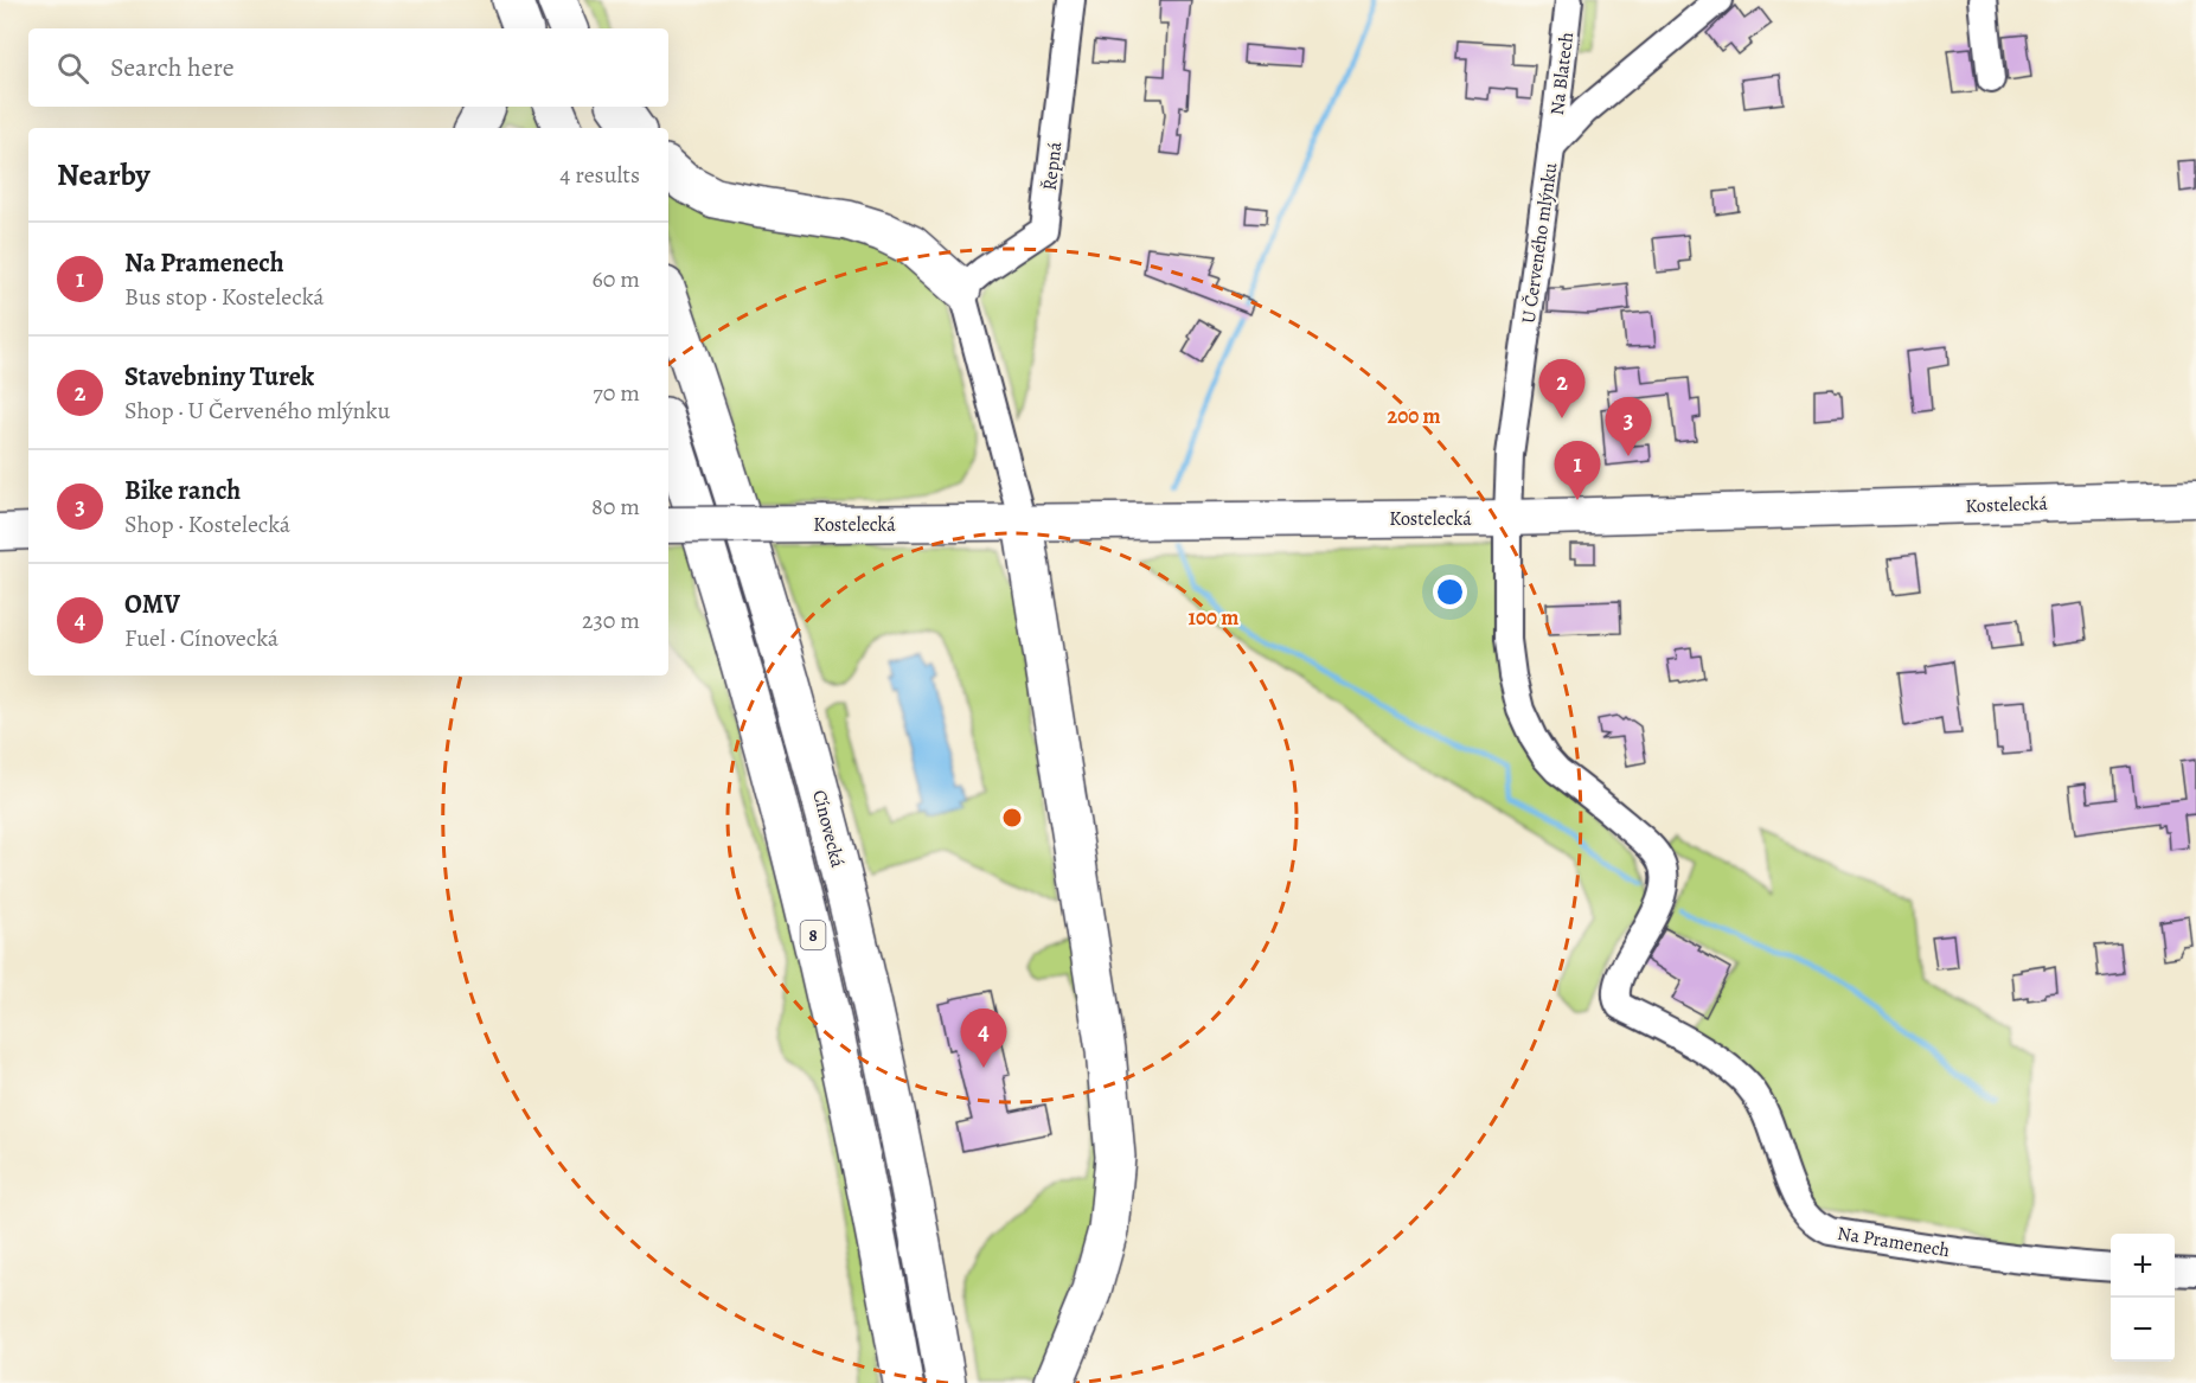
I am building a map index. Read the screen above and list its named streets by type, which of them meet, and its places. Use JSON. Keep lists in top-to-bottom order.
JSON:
{
  "streets": {
    "highway": ["Cínovecká", "8"],
    "main road": ["Kostelecká"],
    "street": [
      "Na Blatech",
      "Řepná",
      "U Červeného mlýnku",
      "Na Pramenech"
    ]
  },
  "crossings": [
    ["Na Blatech", "U Červeného mlýnku"],
    ["U Červeného mlýnku", "Kostelecká"],
    ["U Červeného mlýnku", "Na Pramenech"],
    ["Kostelecká", "Na Pramenech"]
  ],
  "page": {
    "search": "Search here",
    "heading": ["Nearby", "4 results"],
    "list": [
      {
        "mark": "1",
        "name": "Na Pramenech",
        "note": "Bus stop · Kostelecká",
        "value": "60 m"
      },
      {
        "mark": "2",
        "name": "Stavebniny Turek",
        "note": "Shop · U Červeného mlýnku",
        "value": "70 m"
      },
      {
        "mark": "3",
        "name": "Bike ranch",
        "note": "Shop · Kostelecká",
        "value": "80 m"
      },
      {
        "mark": "4",
        "name": "OMV",
        "note": "Fuel · Cínovecká",
        "value": "230 m"
      }
    ],
    "pins": [
      "2",
      "3",
      "1",
      "4"
    ],
    "map_buttons": ["+", "−"]
  },
  "rings": ["200 m", "100 m"]
}
